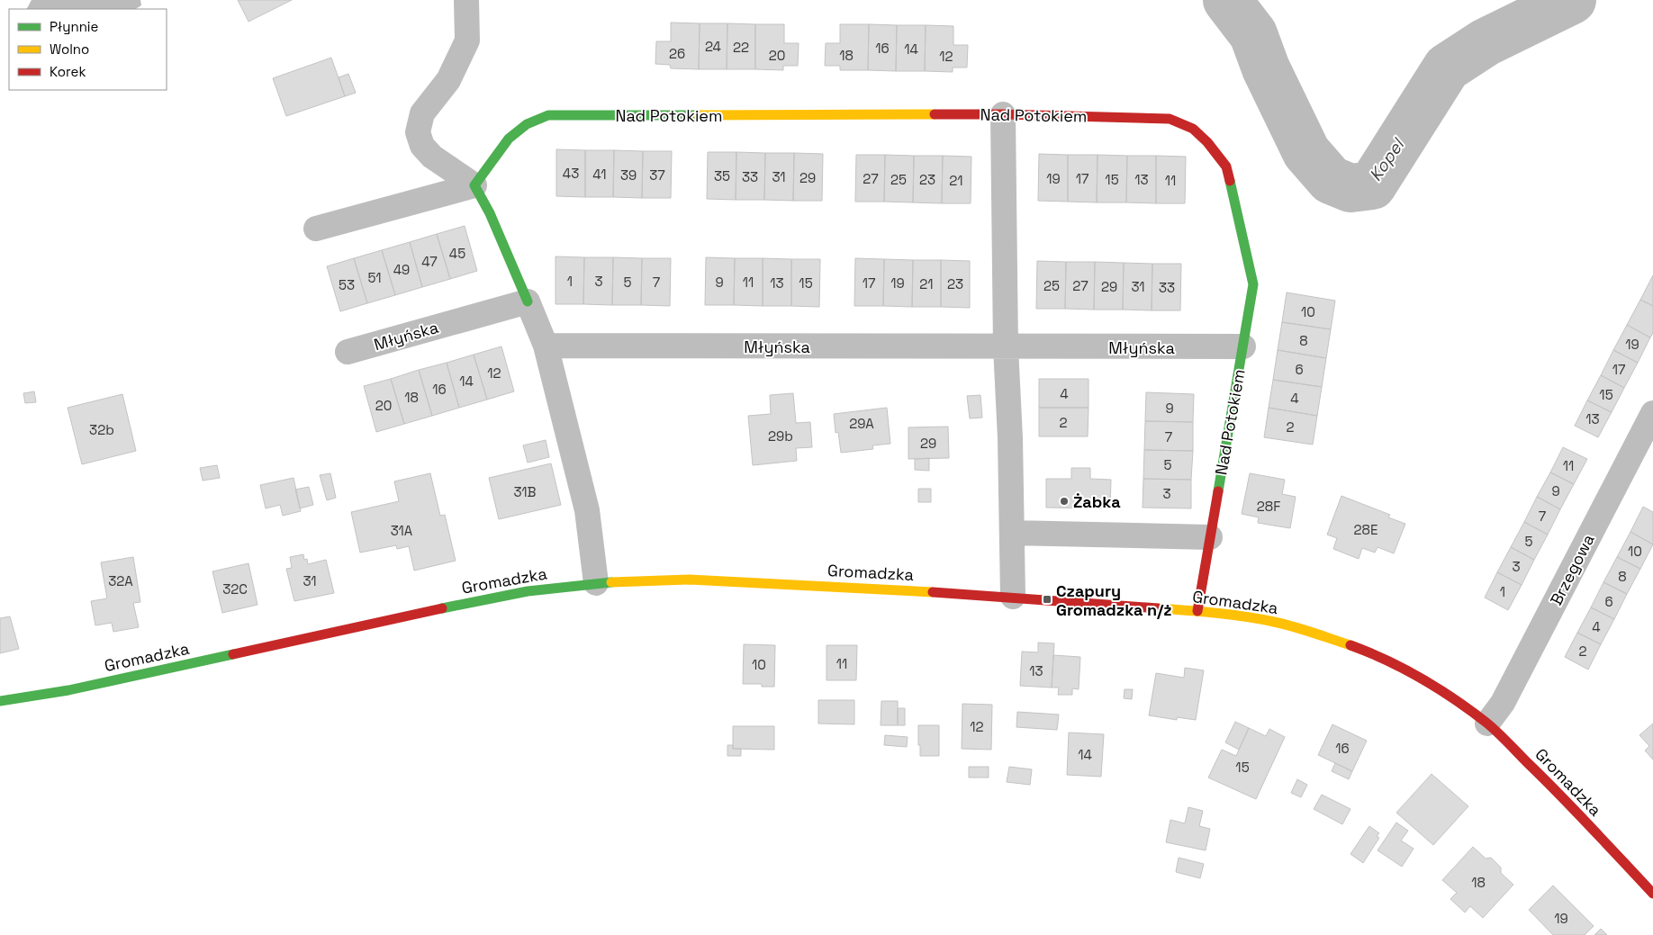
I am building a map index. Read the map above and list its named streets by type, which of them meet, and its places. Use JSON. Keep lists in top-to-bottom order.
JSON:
{
  "streets": {
    "street": [
      "Nad Potokiem",
      "Młyńska",
      "Brzegowa",
      "Gromadzka"
    ]
  },
  "crossings": [
    ["Nad Potokiem", "Młyńska"],
    ["Nad Potokiem", "Gromadzka"],
    ["Brzegowa", "Gromadzka"]
  ],
  "water": ["Kopel"],
  "places": {
    "other": ["Żabka"],
    "transit": ["Czapury Gromadzka n/ż"]
  },
  "house_numbers": [
    "24",
    "22",
    "16",
    "14",
    "26",
    "20",
    "18",
    "12",
    "43",
    "41",
    "39",
    "37",
    "35",
    "33",
    "31",
    "29",
    "27",
    "19",
    "17",
    "25",
    "23",
    "15",
    "13",
    "21",
    "11",
    "45",
    "47",
    "49",
    "51",
    "1",
    "3",
    "5",
    "7",
    "9",
    "11",
    "13",
    "15",
    "17",
    "19",
    "21",
    "23",
    "53",
    "25",
    "27",
    "29",
    "31",
    "33",
    "10",
    "8",
    "19",
    "6",
    "17",
    "12",
    "14",
    "16",
    "4",
    "15",
    "18",
    "4",
    "20",
    "9",
    "13",
    "2",
    "29A",
    "2",
    "32b",
    "29b",
    "7",
    "29",
    "5",
    "11",
    "9",
    "31B",
    "3",
    "28F",
    "7",
    "28E",
    "31A",
    "5",
    "10",
    "3",
    "8",
    "32A",
    "31",
    "32C",
    "1",
    "6",
    "4",
    "2",
    "11",
    "10",
    "13",
    "12",
    "16",
    "14",
    "15",
    "18",
    "19"
  ],
  "legend": ["Płynnie", "Wolno", "Korek"]
}
